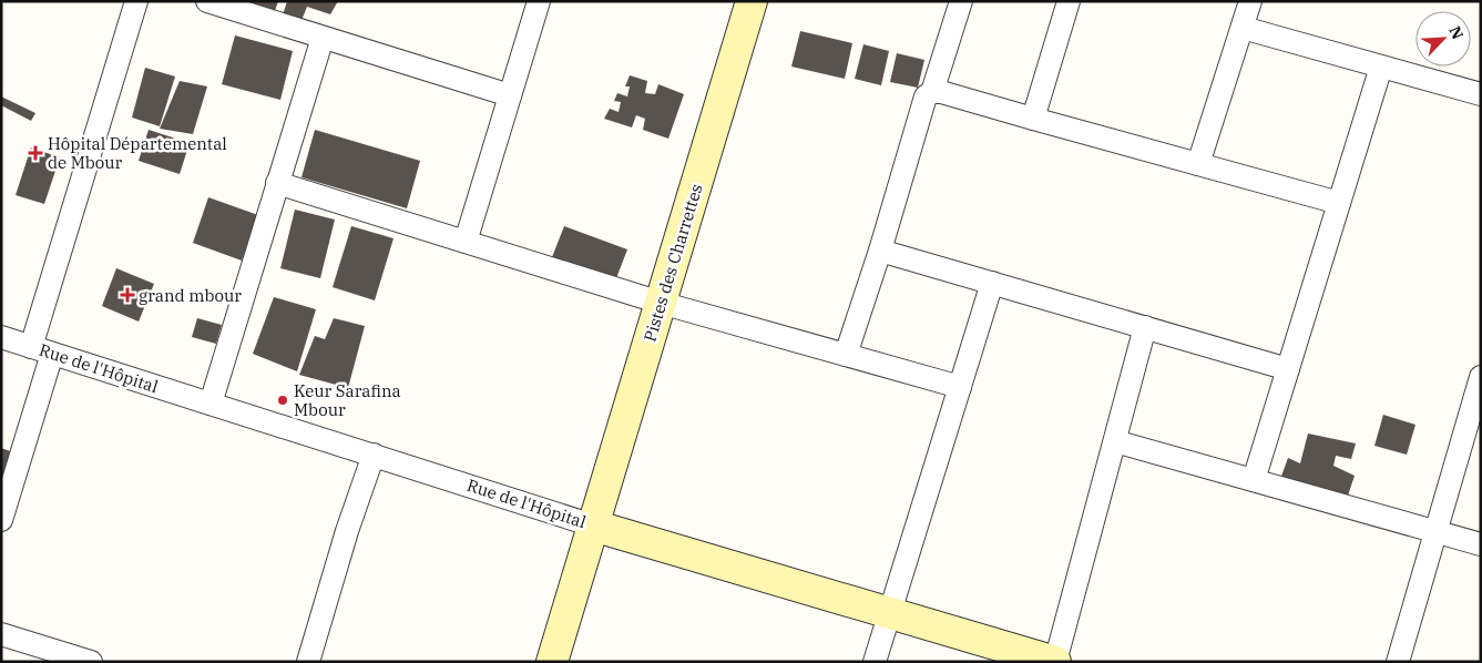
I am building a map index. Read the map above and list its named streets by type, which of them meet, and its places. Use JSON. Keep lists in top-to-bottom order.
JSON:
{
  "streets": {
    "main road": ["Pistes des Charrettes", "Rue de l'Hôpital"]
  },
  "crossings": [
    ["Pistes des Charrettes", "Rue de l'Hôpital"]
  ],
  "places": {
    "health": ["Hôpital Départemental de Mbour", "grand mbour"],
    "other": ["Keur Sarafina Mbour"]
  },
  "north": "top right"
}
